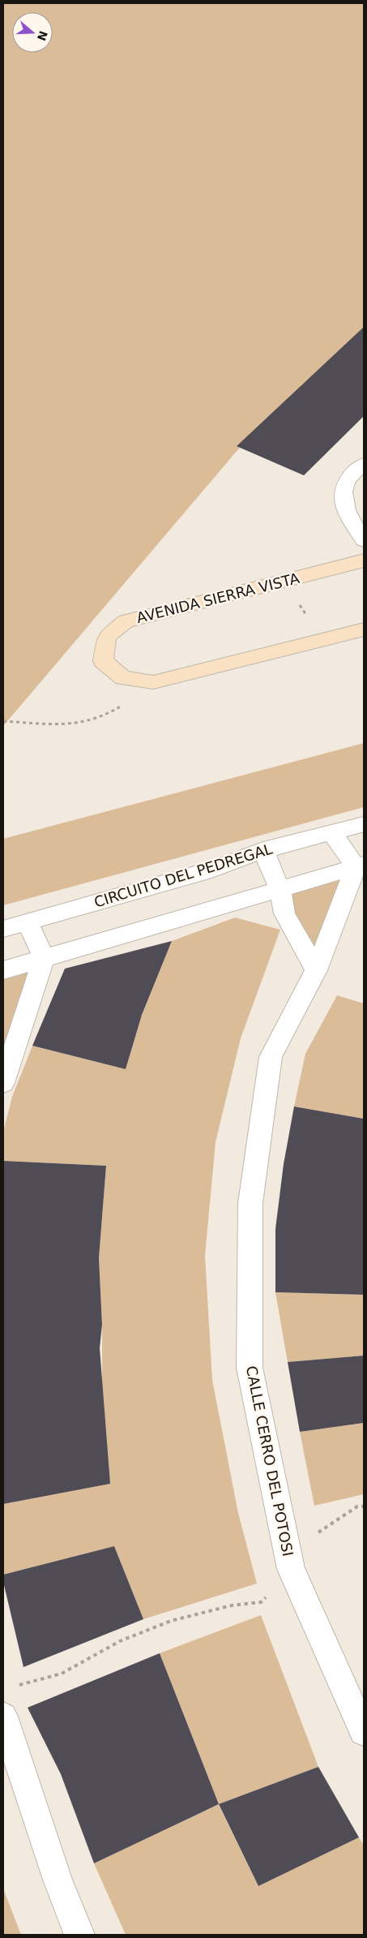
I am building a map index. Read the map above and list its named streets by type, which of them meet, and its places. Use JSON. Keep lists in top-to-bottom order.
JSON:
{
  "streets": {
    "main road": ["AVENIDA SIERRA VISTA"],
    "street": ["CIRCUITO DEL PEDREGAL", "CALLE CERRO DEL POTOSI"]
  },
  "north": "right"
}
